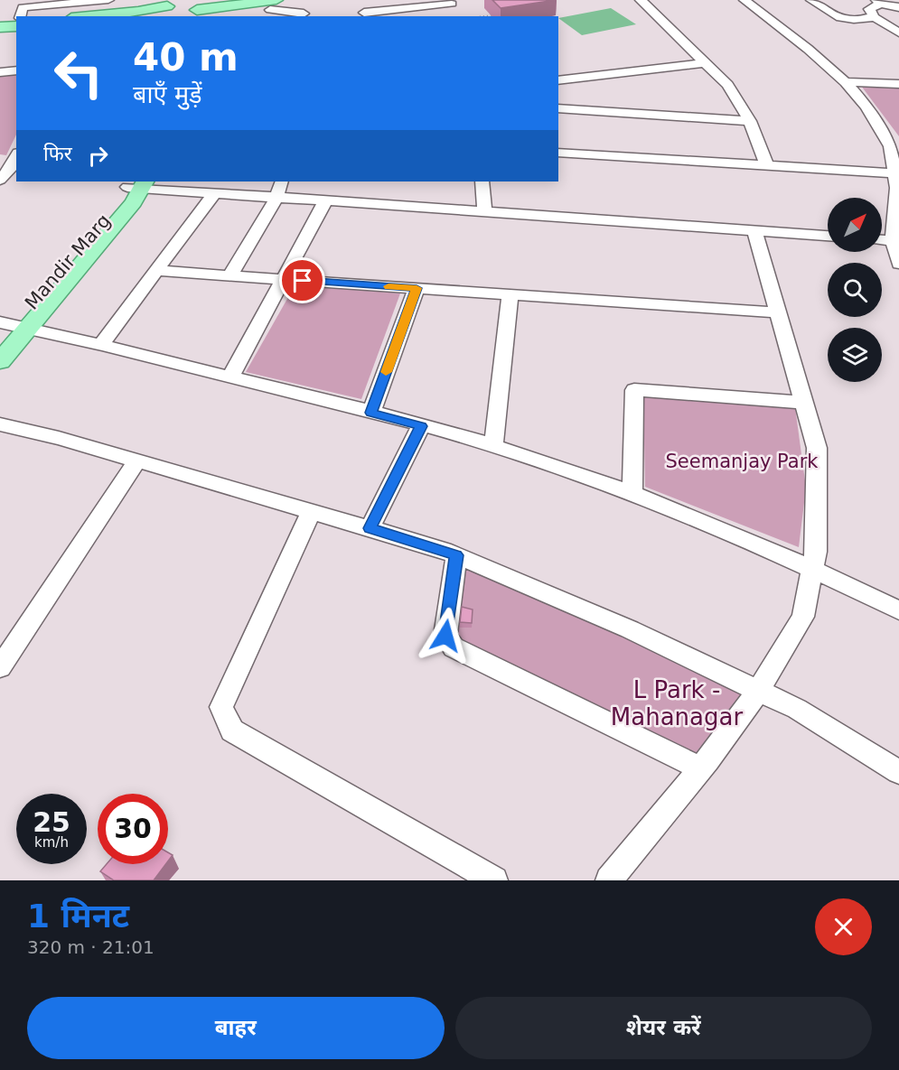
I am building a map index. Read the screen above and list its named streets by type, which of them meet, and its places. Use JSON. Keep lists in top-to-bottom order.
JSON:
{
  "streets": {
    "main road": ["Mandir Marg"]
  },
  "parks": ["Seemanjay Park", "L Park - Mahanagar"],
  "north": "top right",
  "page": {
    "turn": ["40 m", "बाएँ मुड़ें"],
    "then": "फिर",
    "speed": "25 km/h",
    "limit": "30",
    "heading": ["1 मिनट", "320 m · 21:01"],
    "buttons": ["बाहर", "शेयर करें"]
  }
}
